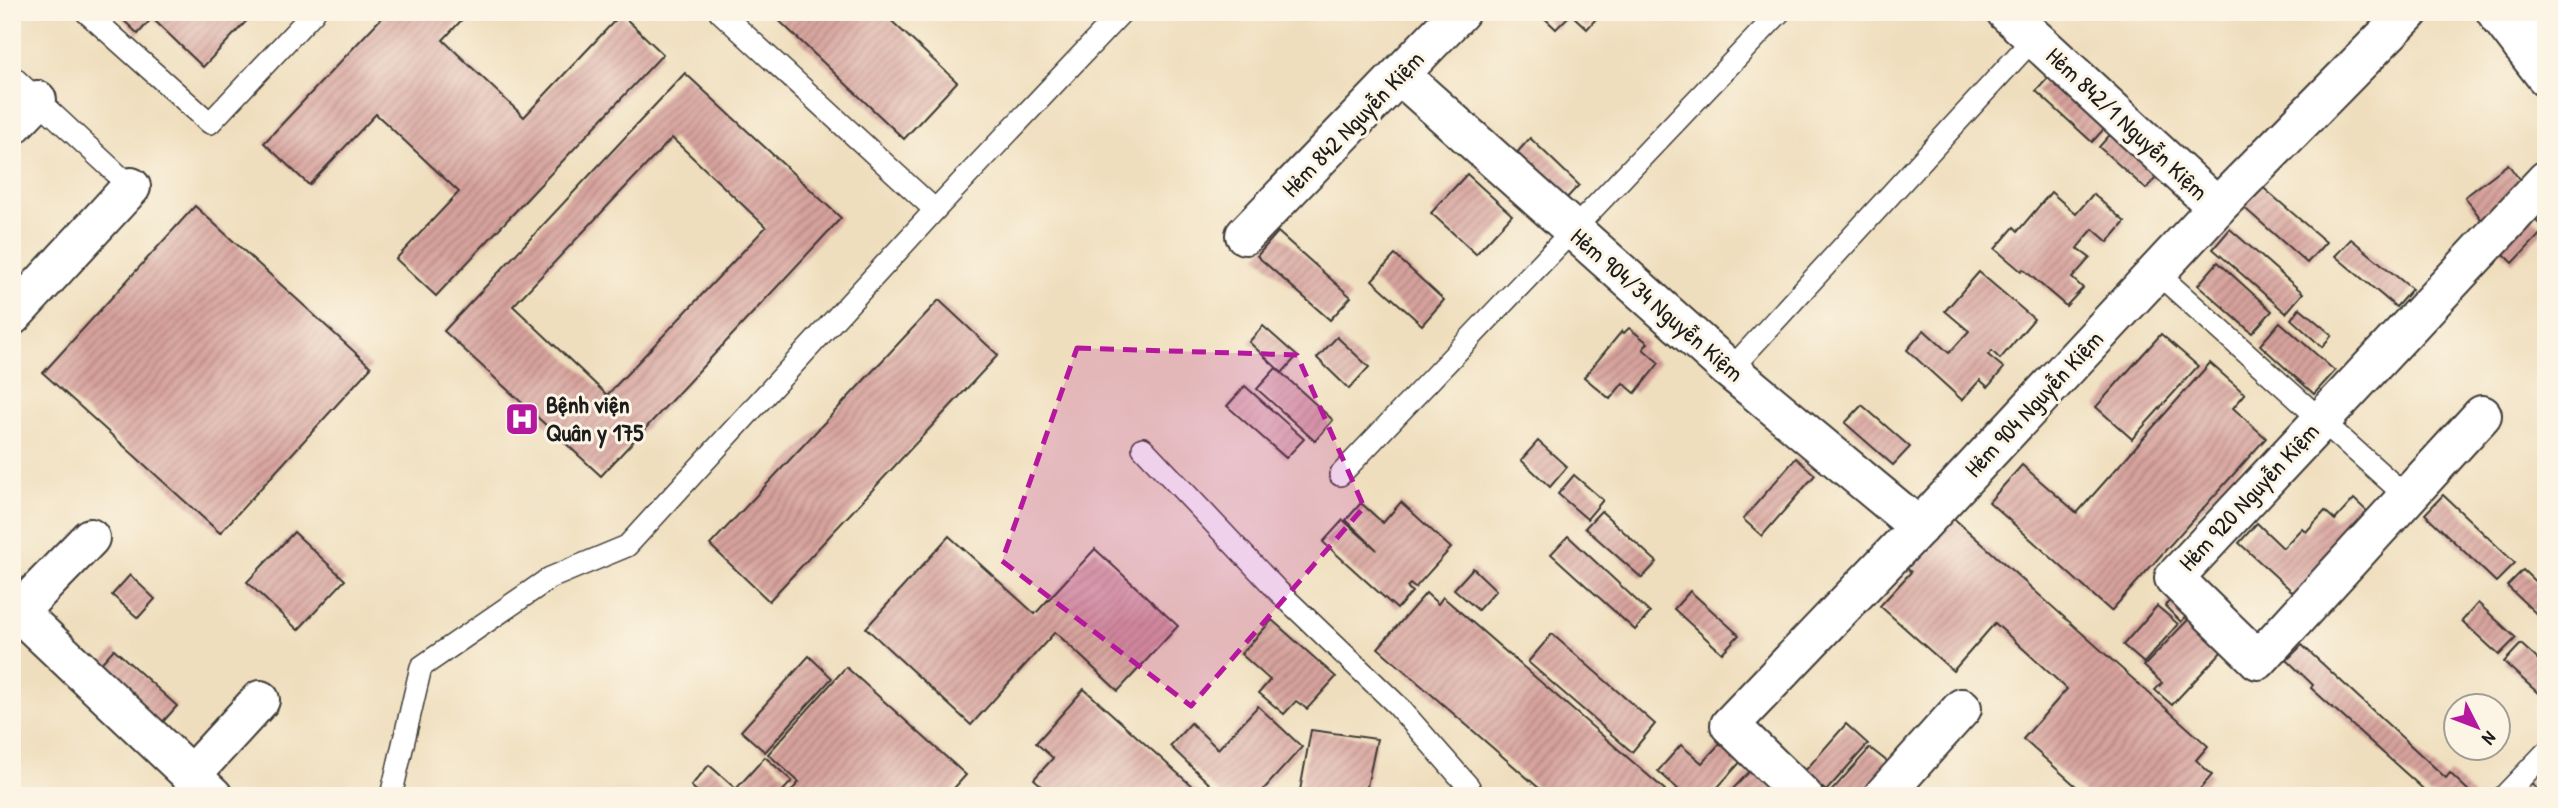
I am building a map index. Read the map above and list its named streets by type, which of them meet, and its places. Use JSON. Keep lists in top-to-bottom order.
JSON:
{
  "streets": {
    "street": [
      "Hẻm 842 Nguyễn Kiệm",
      "Hẻm 842/1 Nguyễn Kiệm",
      "Hẻm 904/34 Nguyễn Kiệm",
      "Hẻm 904 Nguyễn Kiệm",
      "Hẻm 920 Nguyễn Kiệm"
    ]
  },
  "crossings": [
    ["Hẻm 842 Nguyễn Kiệm", "Hẻm 904/34 Nguyễn Kiệm"],
    ["Hẻm 842/1 Nguyễn Kiệm", "Hẻm 904 Nguyễn Kiệm"],
    ["Hẻm 904/34 Nguyễn Kiệm", "Hẻm 904 Nguyễn Kiệm"]
  ],
  "places": {
    "hospital": ["Bệnh viện Quân y 175"]
  },
  "north": "bottom right"
}
